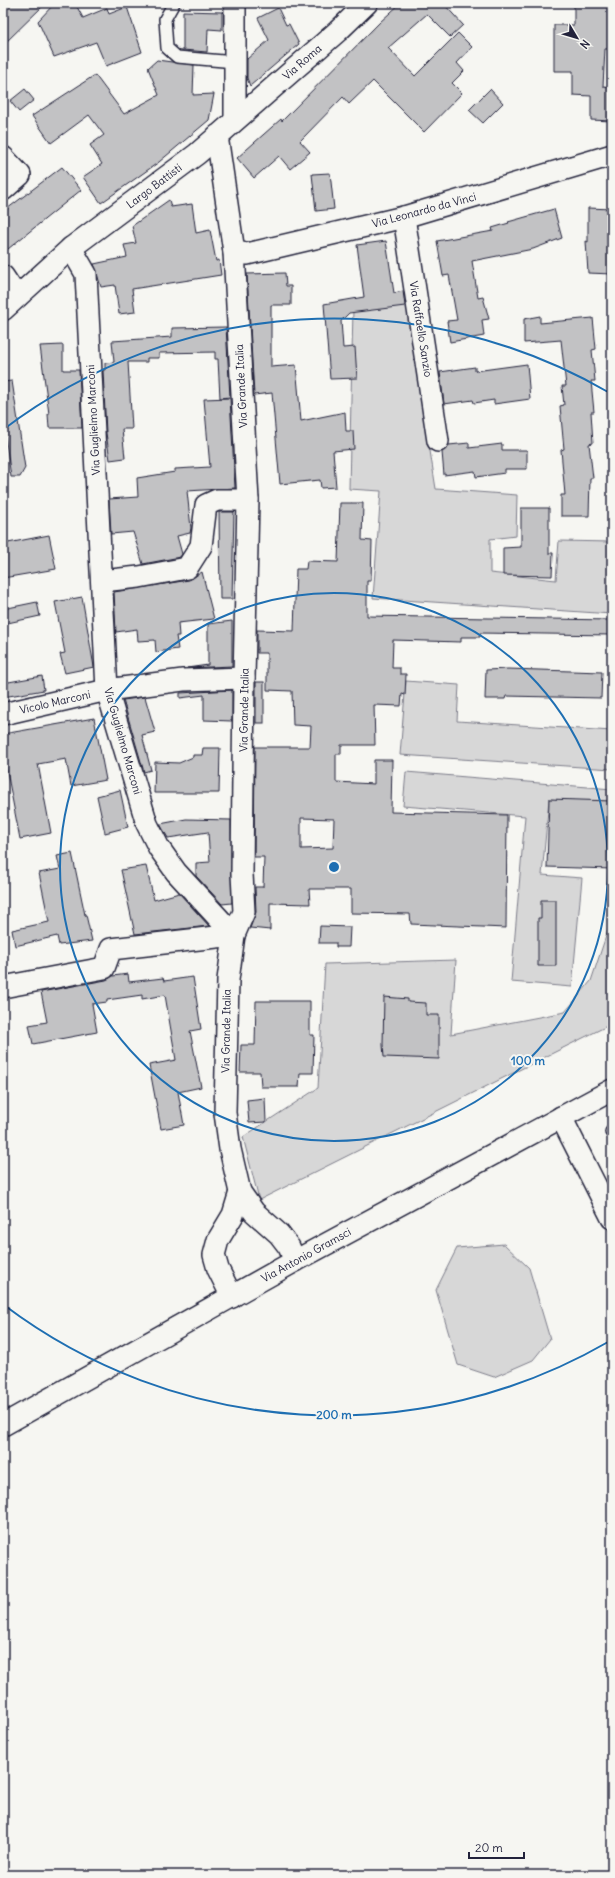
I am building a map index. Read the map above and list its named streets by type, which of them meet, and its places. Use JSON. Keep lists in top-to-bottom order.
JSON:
{
  "streets": {
    "street": [
      "Via Roma",
      "Largo Battisti",
      "Via Leonardo da Vinci",
      "Via Raffaello Sanzio",
      "Via Grande Italia",
      "Via Guglielmo Marconi",
      "Vicolo Marconi",
      "Via Antonio Gramsci"
    ]
  },
  "crossings": [
    ["Via Roma", "Largo Battisti"],
    ["Largo Battisti", "Via Grande Italia"],
    ["Largo Battisti", "Via Guglielmo Marconi"],
    ["Via Leonardo da Vinci", "Via Raffaello Sanzio"],
    ["Via Leonardo da Vinci", "Via Grande Italia"],
    ["Via Grande Italia", "Via Guglielmo Marconi"],
    ["Via Grande Italia", "Vicolo Marconi"],
    ["Via Grande Italia", "Via Antonio Gramsci"],
    ["Via Guglielmo Marconi", "Vicolo Marconi"]
  ],
  "scale_bar": "20 m",
  "north": "bottom right",
  "rings": ["100 m", "200 m"]
}
